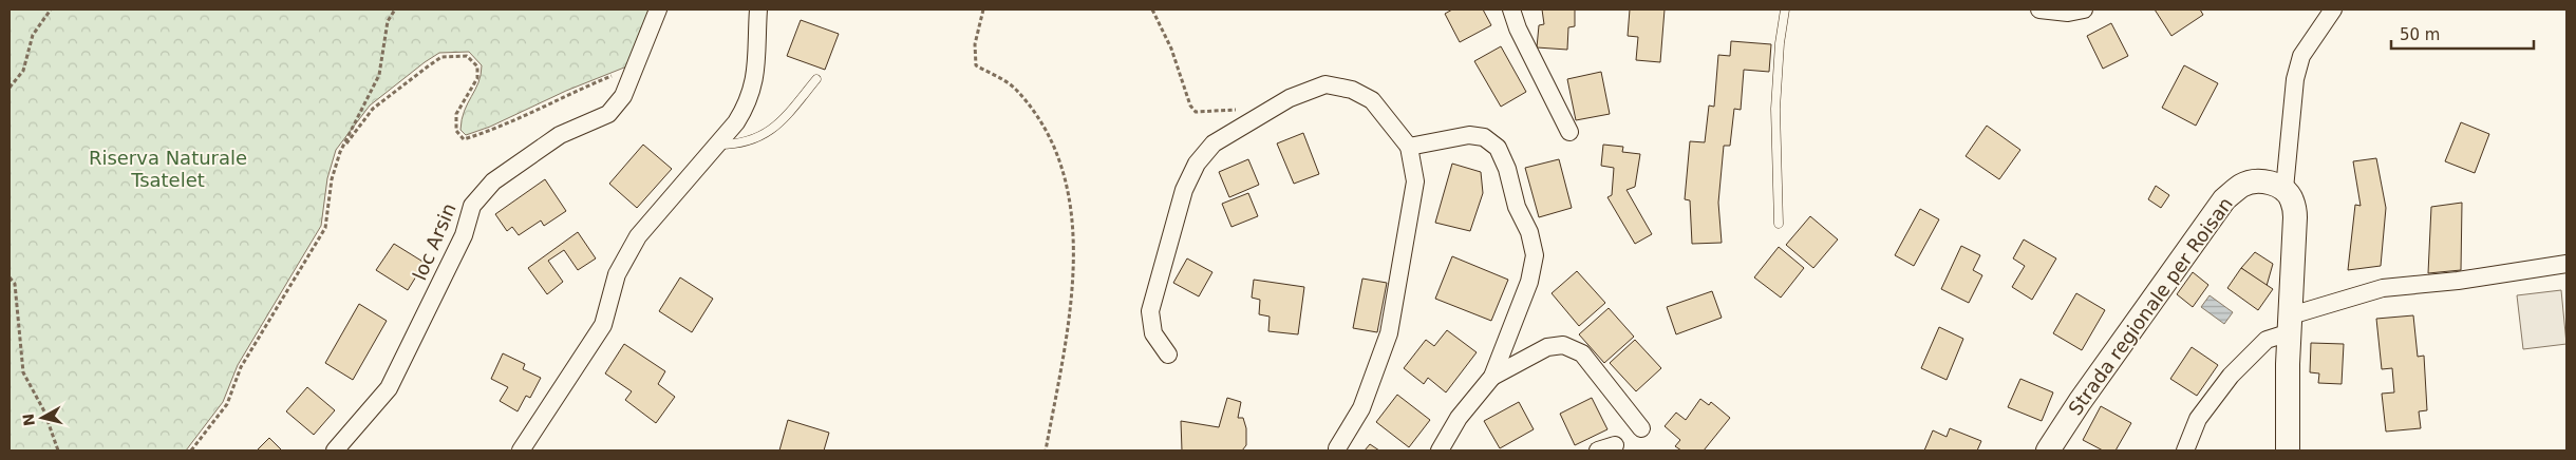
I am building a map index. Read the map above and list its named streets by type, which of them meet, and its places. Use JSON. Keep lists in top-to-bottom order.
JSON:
{
  "streets": {
    "main road": ["Strada regionale per Roisan"],
    "street": ["loc Arsin"]
  },
  "parks": ["Riserva Naturale Tsatelet"],
  "scale_bar": "50 m",
  "north": "left"
}
